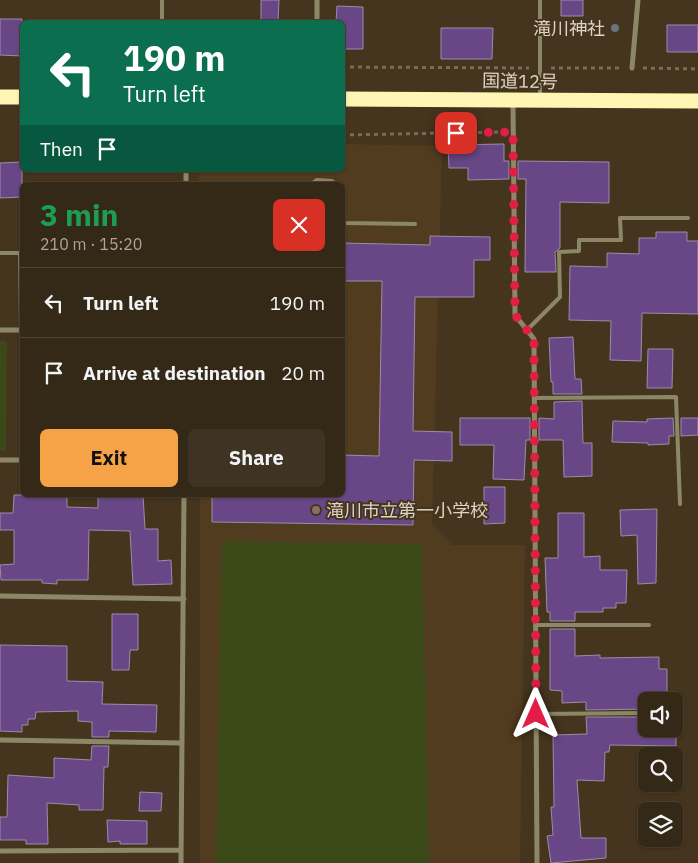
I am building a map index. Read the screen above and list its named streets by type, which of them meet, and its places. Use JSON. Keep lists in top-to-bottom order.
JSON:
{
  "streets": {
    "highway": ["国道12号"]
  },
  "places": ["滝川神社", "滝川市立第一小学校"],
  "page": {
    "turn": ["190 m", "Turn left"],
    "then": "Then",
    "heading": ["3 min", "210 m · 15:20"],
    "list": [
      {
        "name": "Turn left",
        "value": "190 m"
      },
      {
        "name": "Arrive at destination",
        "value": "20 m"
      }
    ],
    "buttons": ["Exit", "Share"]
  }
}
